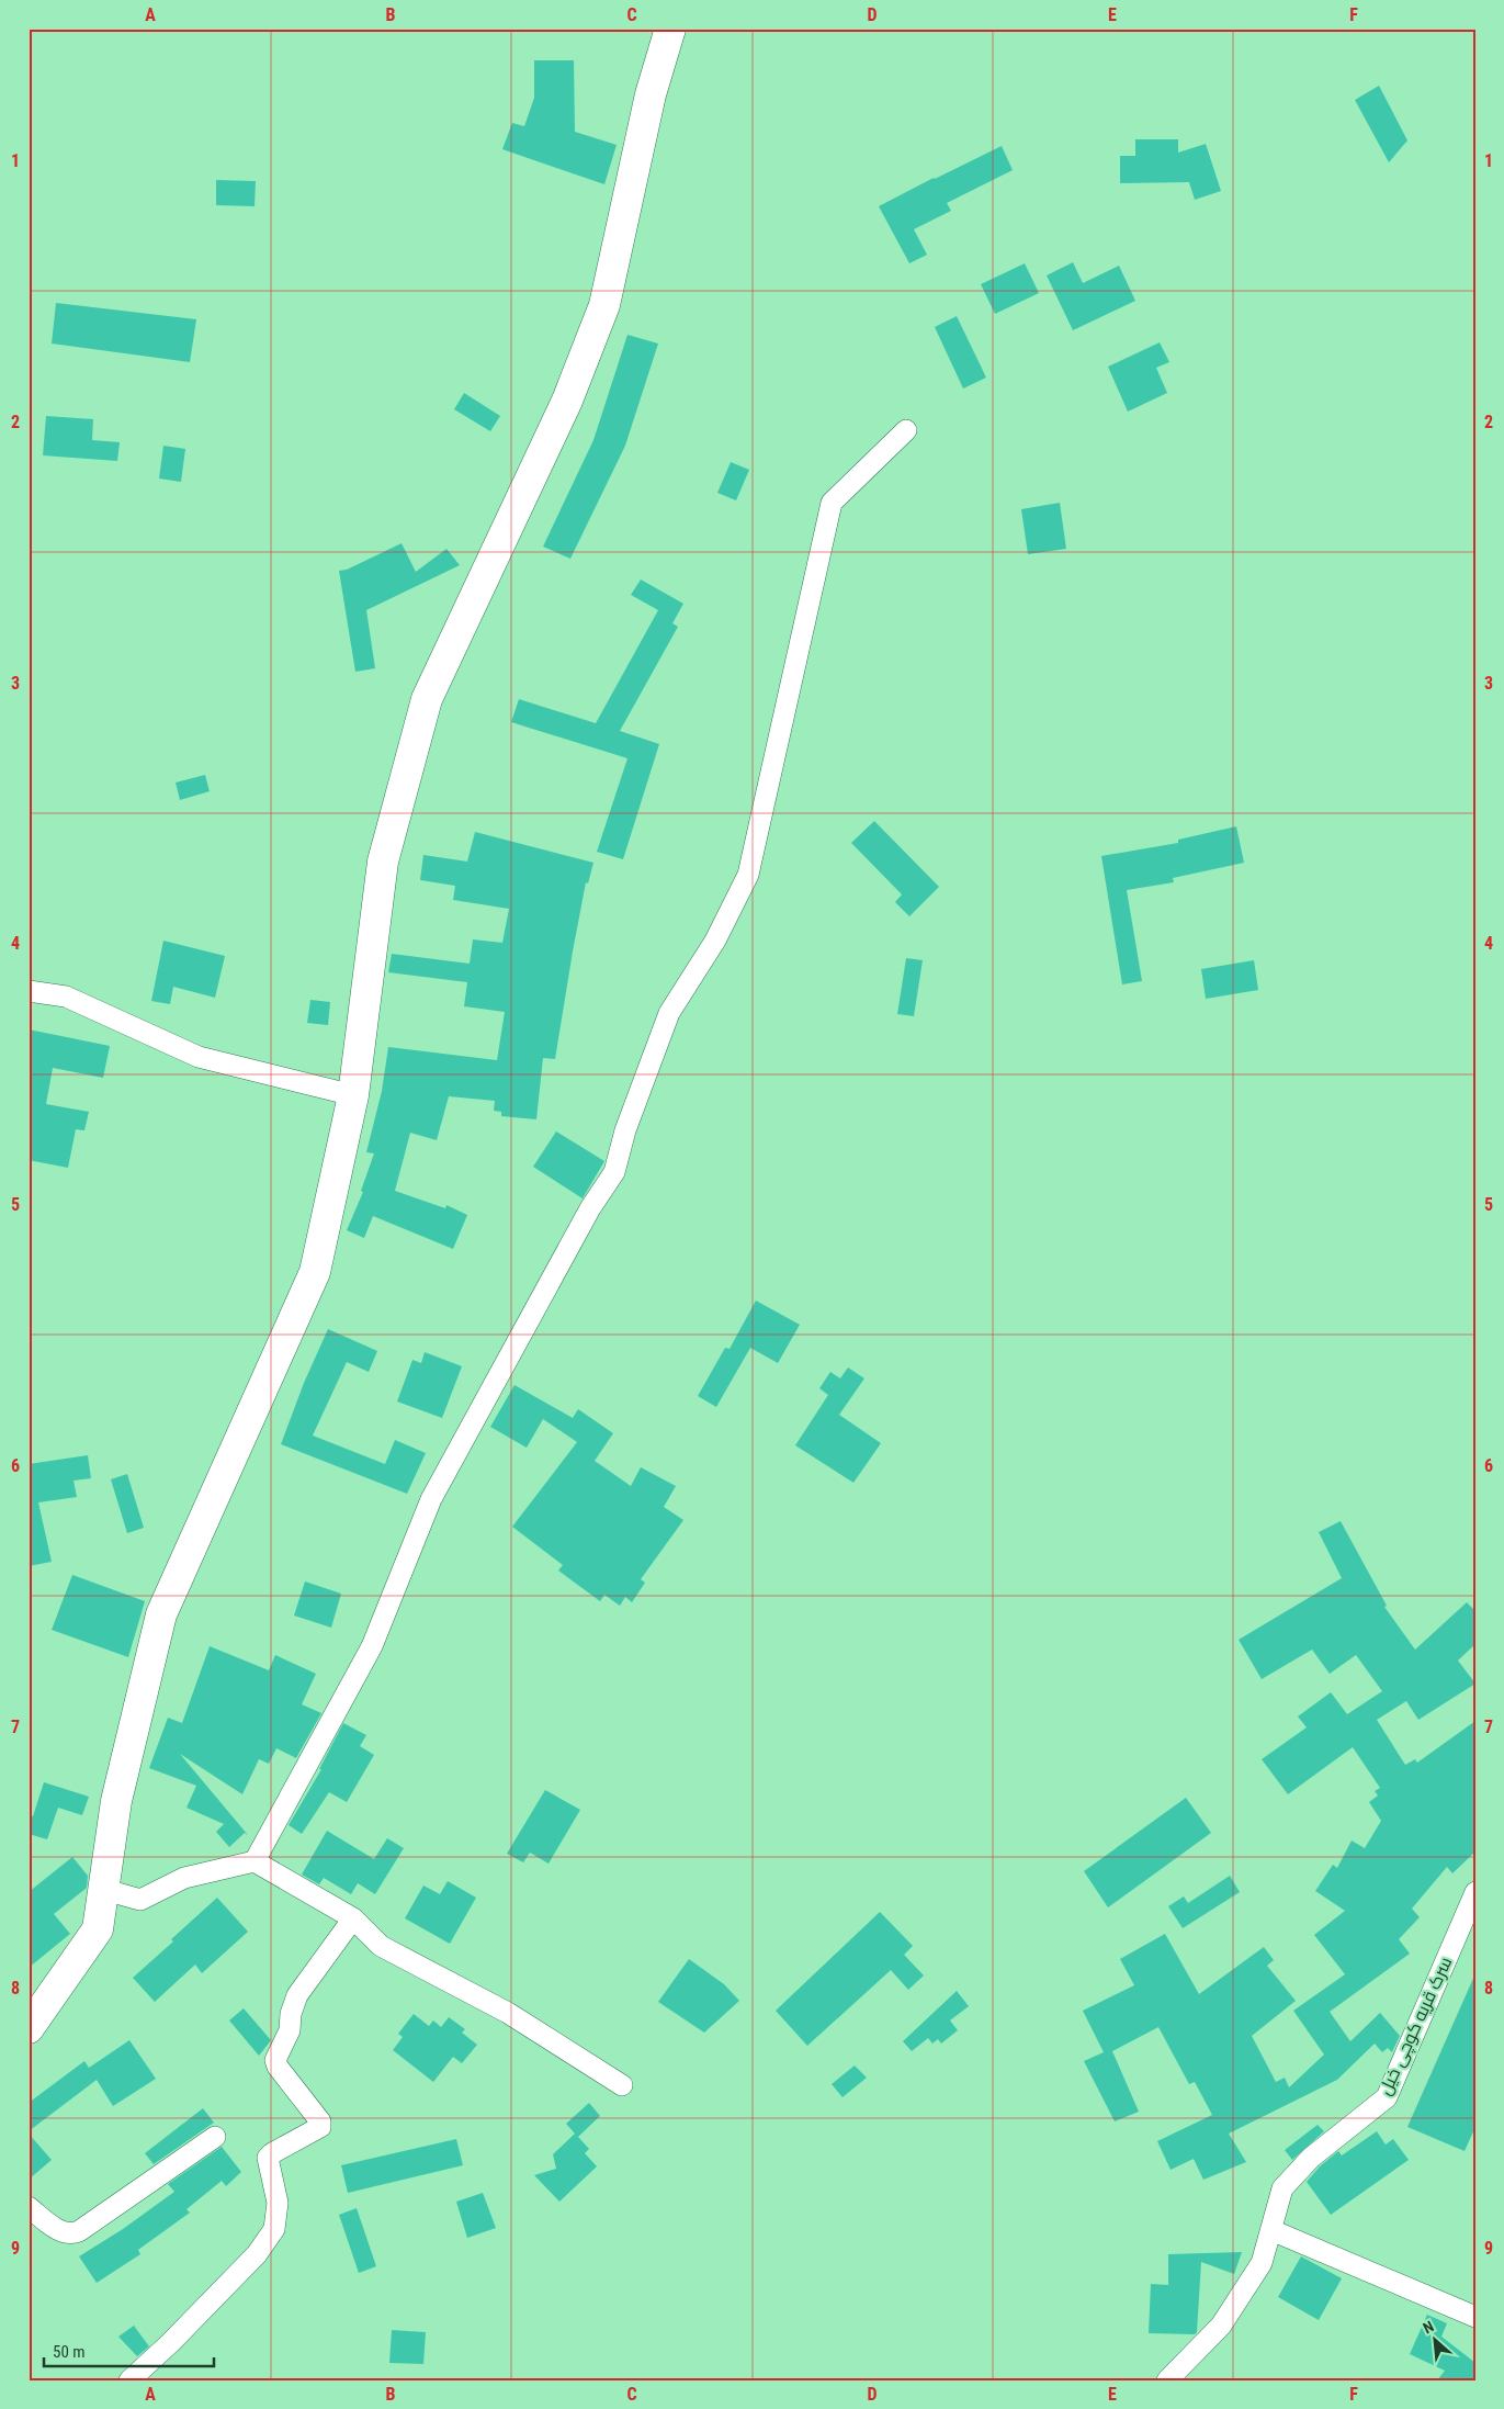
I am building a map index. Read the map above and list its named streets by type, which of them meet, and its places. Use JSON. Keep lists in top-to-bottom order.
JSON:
{
  "streets": {
    "street": ["سرک قریه کوچی خیل"]
  },
  "scale_bar": "50 m",
  "north": "top left",
  "grid": {
    "columns": [
      "A",
      "B",
      "C",
      "D",
      "E",
      "F"
    ],
    "rows": [
      "1",
      "2",
      "3",
      "4",
      "5",
      "6",
      "7",
      "8",
      "9"
    ]
  }
}
